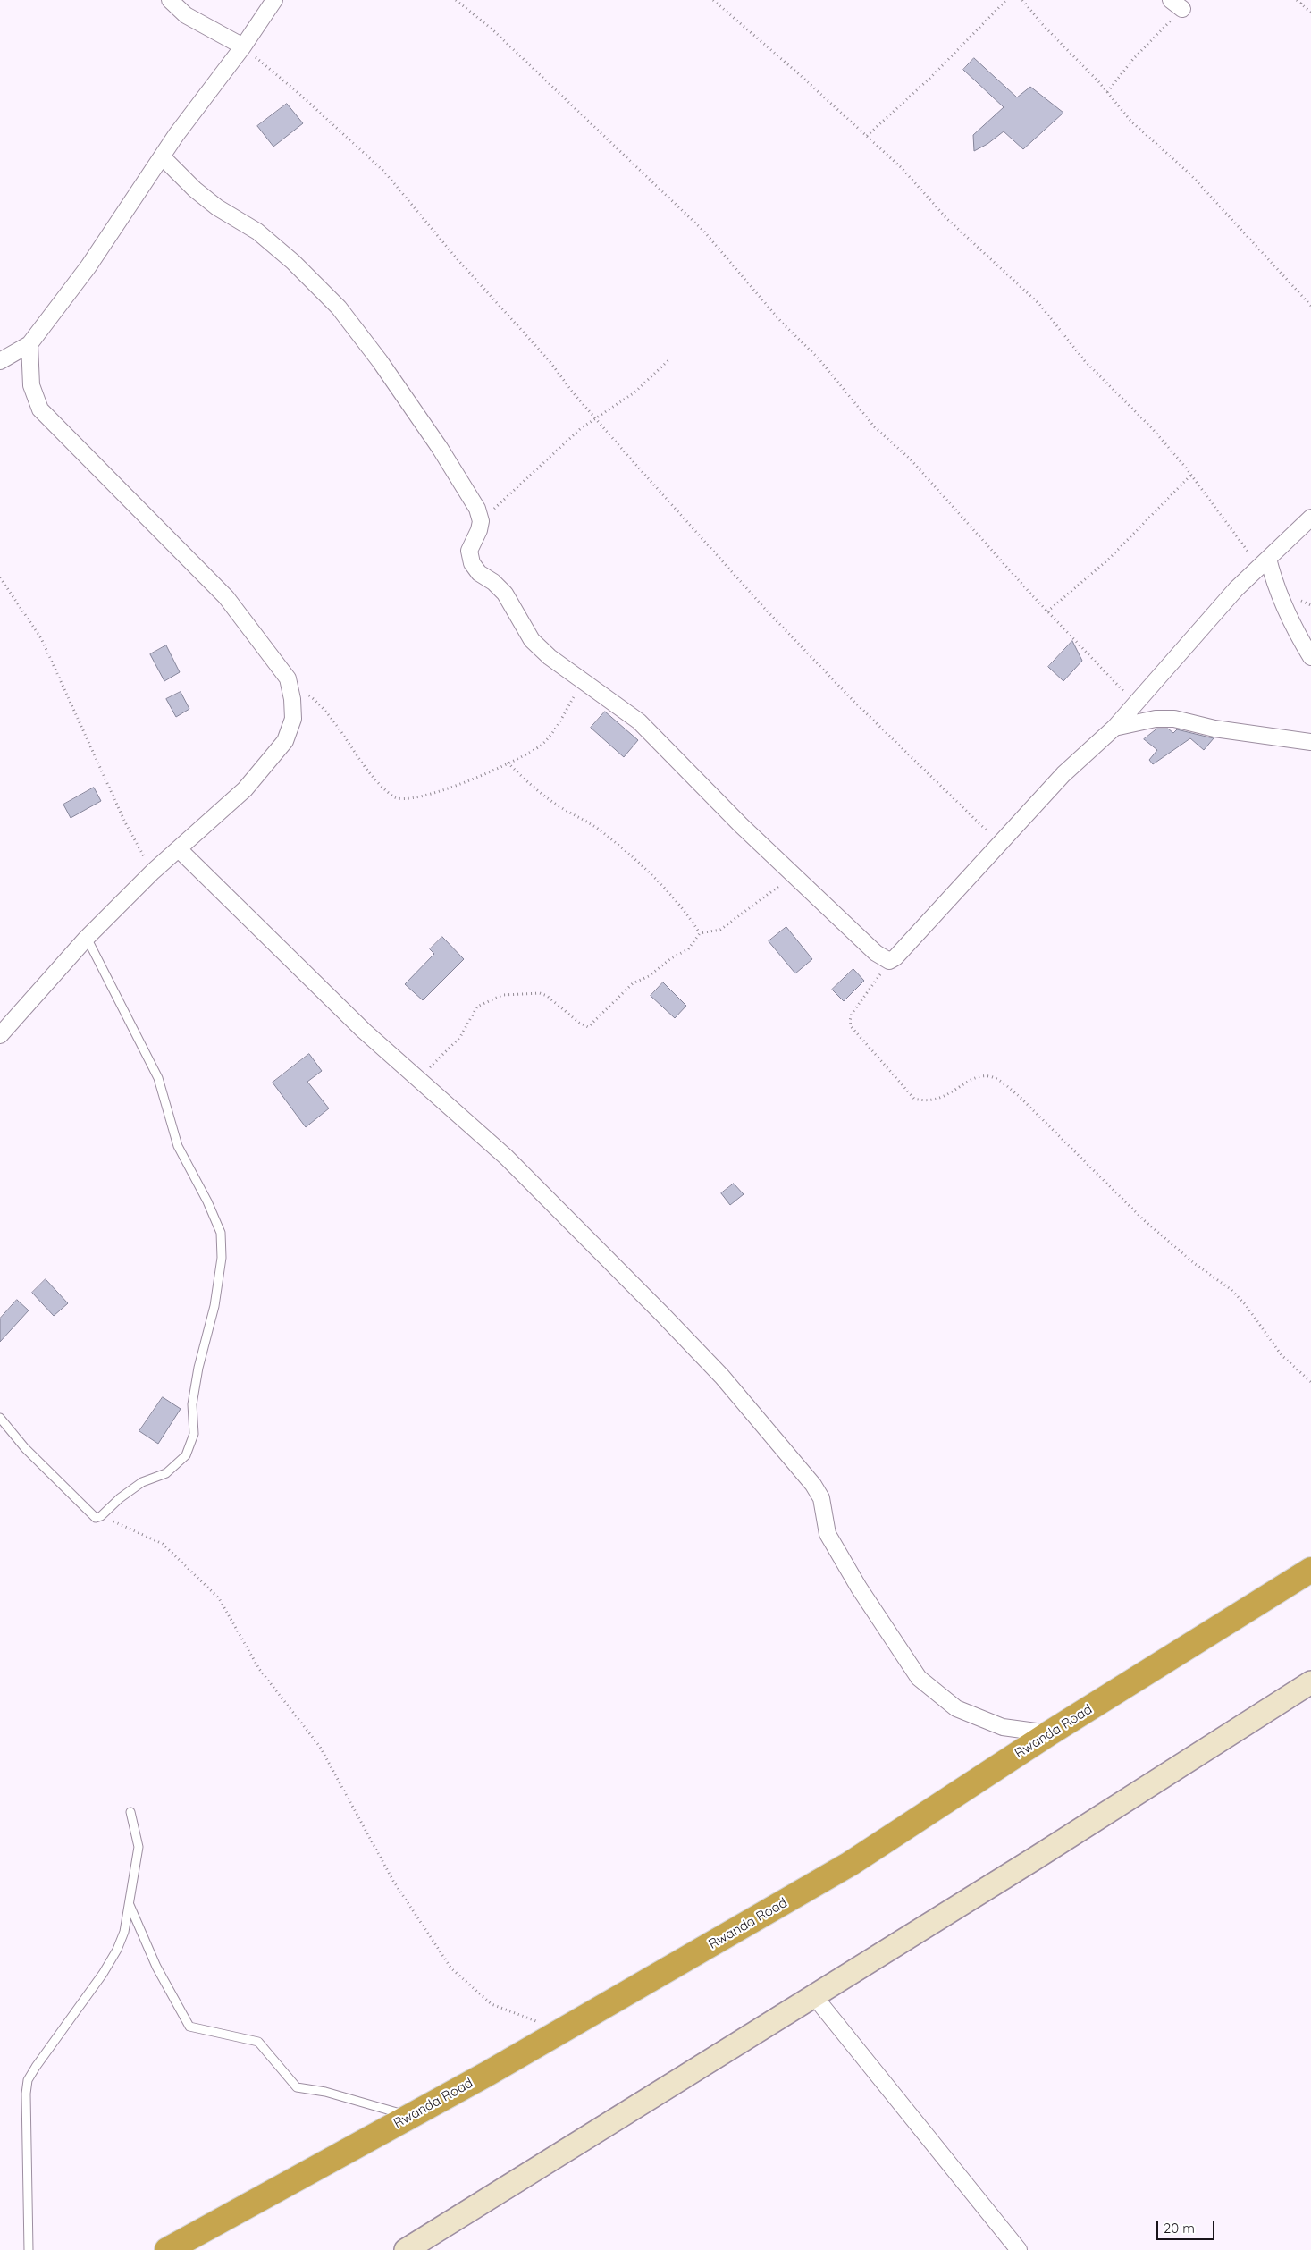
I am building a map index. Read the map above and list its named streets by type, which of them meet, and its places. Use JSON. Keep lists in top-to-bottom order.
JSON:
{
  "streets": {
    "highway": ["Rwanda Road"]
  },
  "scale_bar": "20 m"
}
